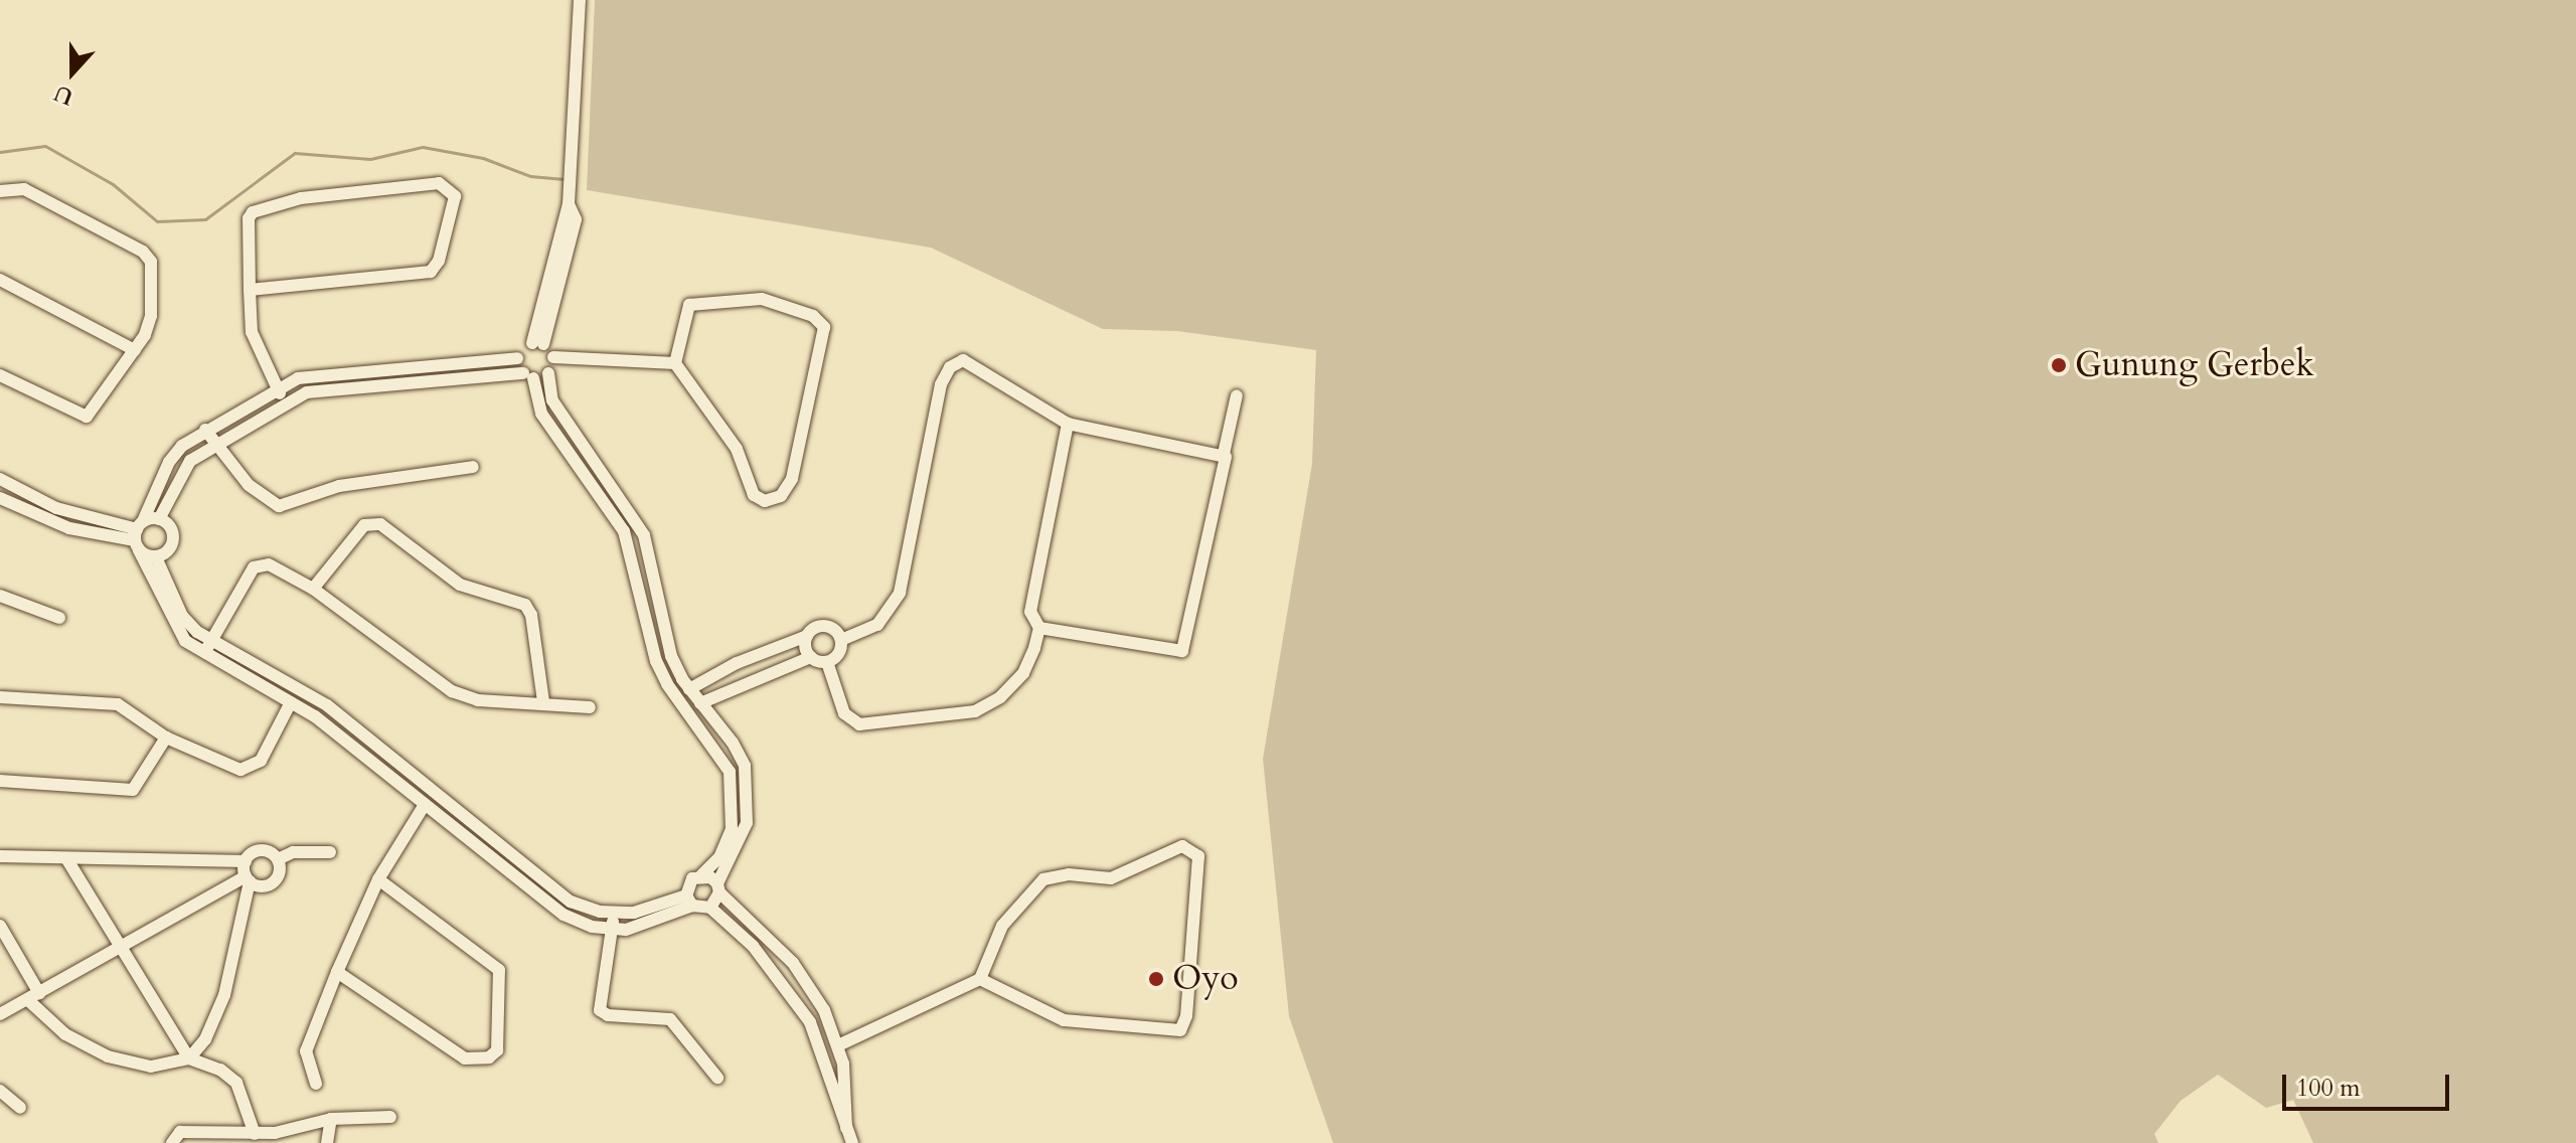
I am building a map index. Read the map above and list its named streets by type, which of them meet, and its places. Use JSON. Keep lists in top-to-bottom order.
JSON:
{
  "places": ["Gunung Gerbek", "Oyo"],
  "scale_bar": "100 m",
  "north": "bottom"
}
